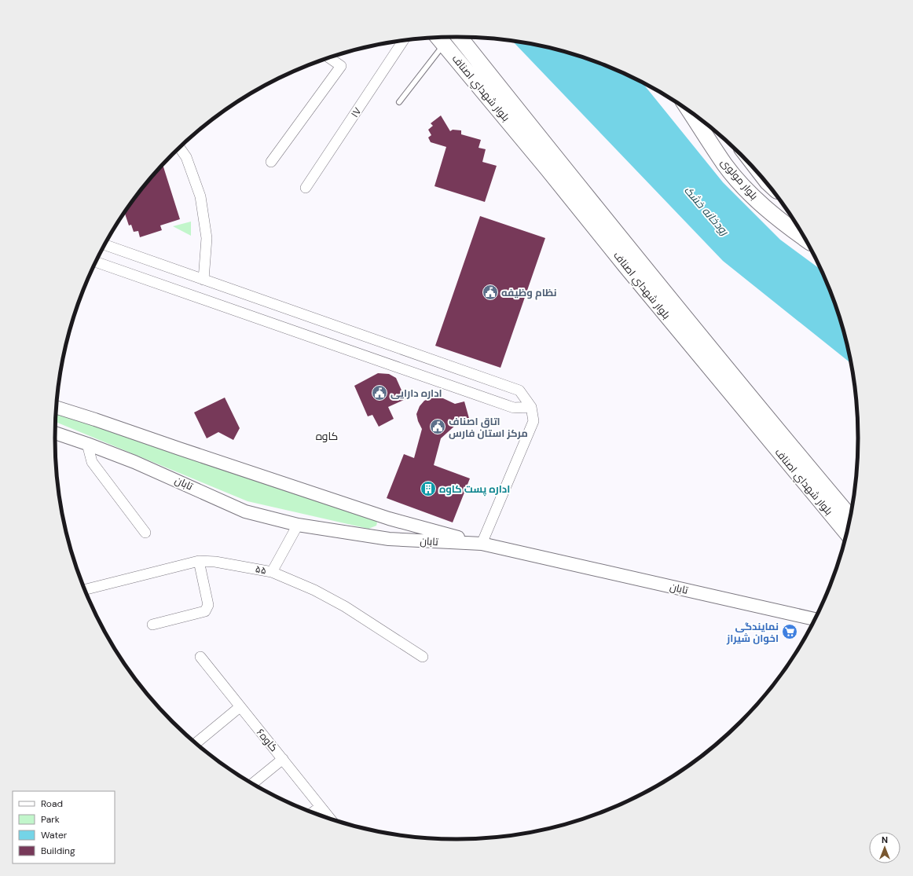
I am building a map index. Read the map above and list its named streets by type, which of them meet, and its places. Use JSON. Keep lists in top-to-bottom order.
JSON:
{
  "streets": {
    "main road": ["بلوار شهداي اصناف", "بلوار مولوی"],
    "street": [
      "۱۷",
      "تابان",
      "۵۵",
      "کاوه۶"
    ]
  },
  "districts": ["کاوه"],
  "water": ["رودخانه خشک"],
  "places": {
    "public building": ["نظام وظیفه", "اداره دارایی", "اتاق اصناف مرکز استان فارس"],
    "building": ["اداره پست کاوه"],
    "supermarket": ["نمایندگی اخوان شیراز"]
  },
  "legend": [
    "Road",
    "Park",
    "Water",
    "Building"
  ],
  "north": "top"
}
